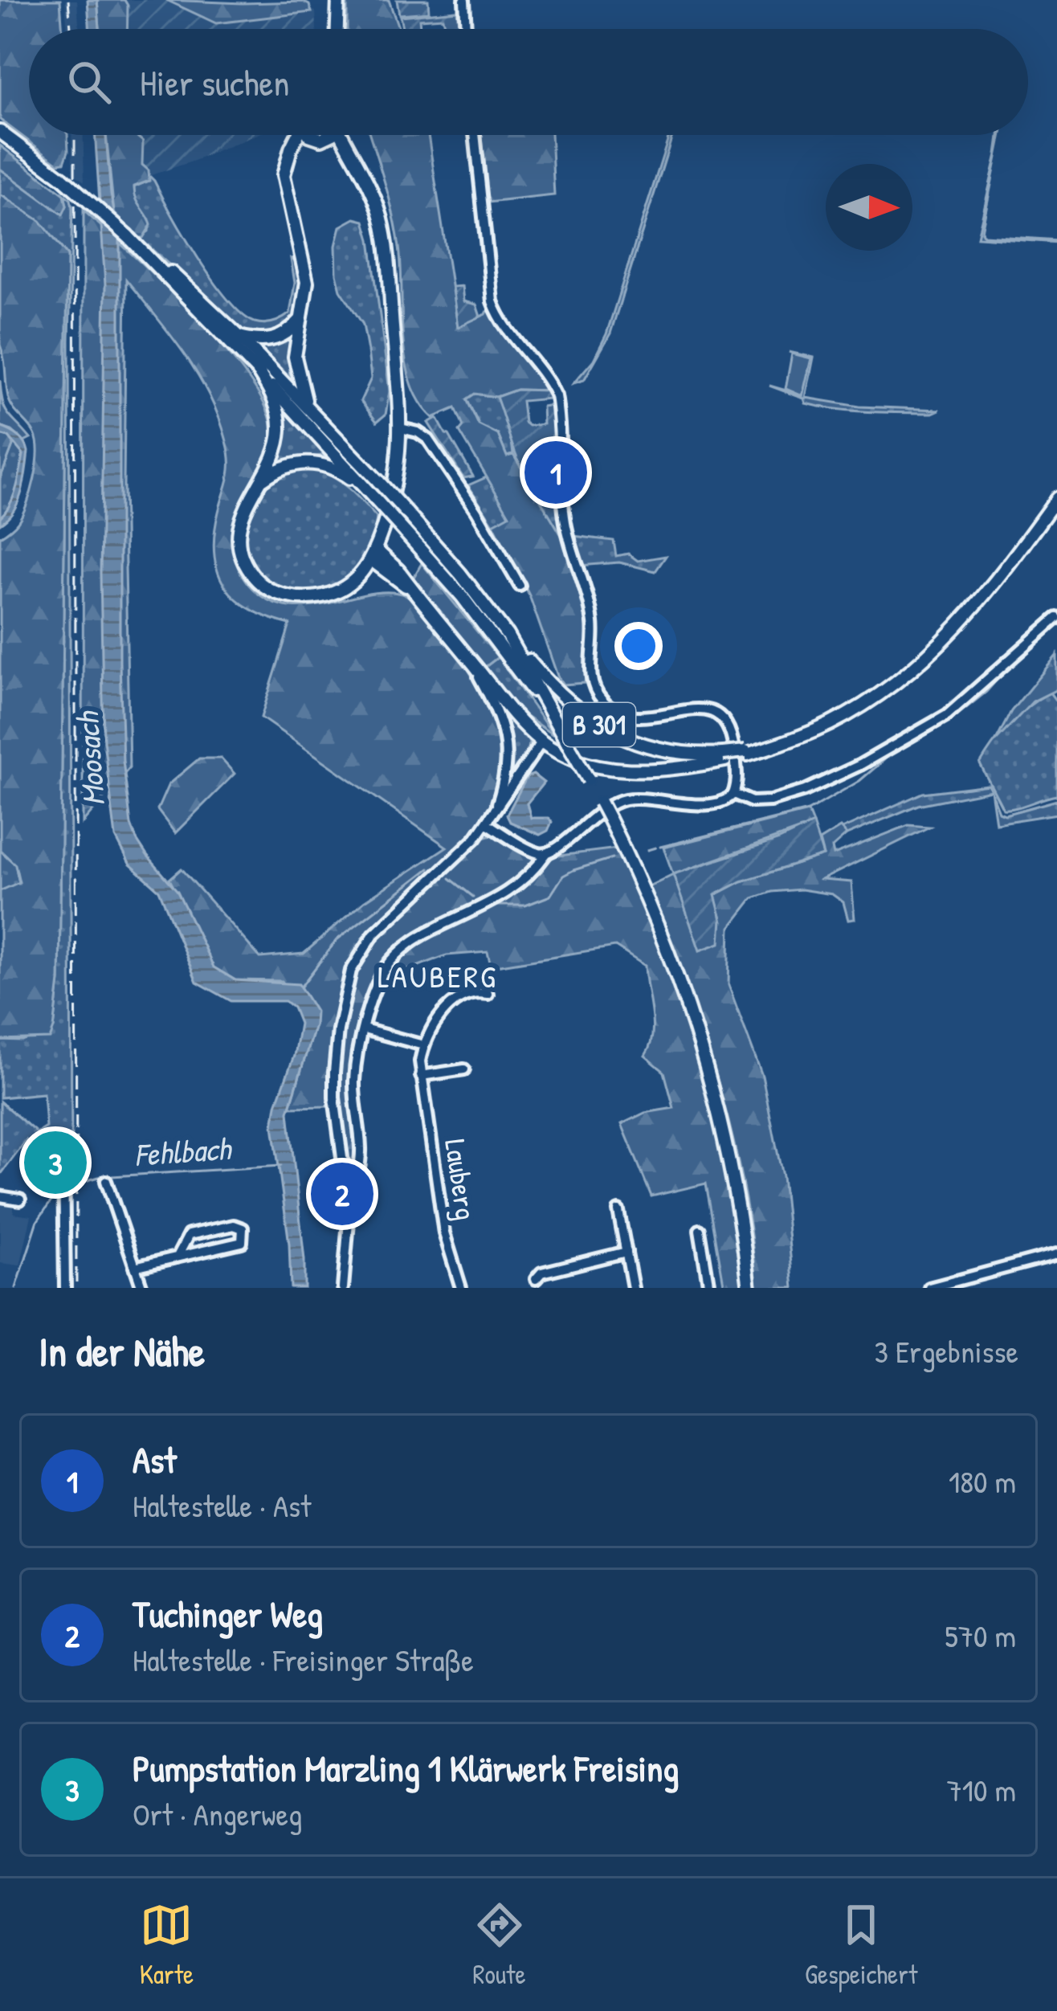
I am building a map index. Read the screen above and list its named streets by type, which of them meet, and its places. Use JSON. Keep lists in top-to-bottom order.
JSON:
{
  "streets": {
    "main road": ["B 301"],
    "street": ["Lauberg"]
  },
  "districts": ["LAUBERG"],
  "water": ["Moosach", "Fehlbach"],
  "north": "right",
  "page": {
    "search": "Hier suchen",
    "pins": ["1", "3", "2"],
    "heading": ["In der Nähe", "3 Ergebnisse"],
    "list": [
      {
        "mark": "1",
        "name": "Ast",
        "note": "Haltestelle · Ast",
        "value": "180 m"
      },
      {
        "mark": "2",
        "name": "Tuchinger Weg",
        "note": "Haltestelle · Freisinger Straße",
        "value": "570 m"
      },
      {
        "mark": "3",
        "name": "Pumpstation Marzling 1 Klärwerk Freising",
        "note": "Ort · Angerweg",
        "value": "710 m"
      }
    ],
    "nav": ["Karte", "Route", "Gespeichert"]
  }
}
